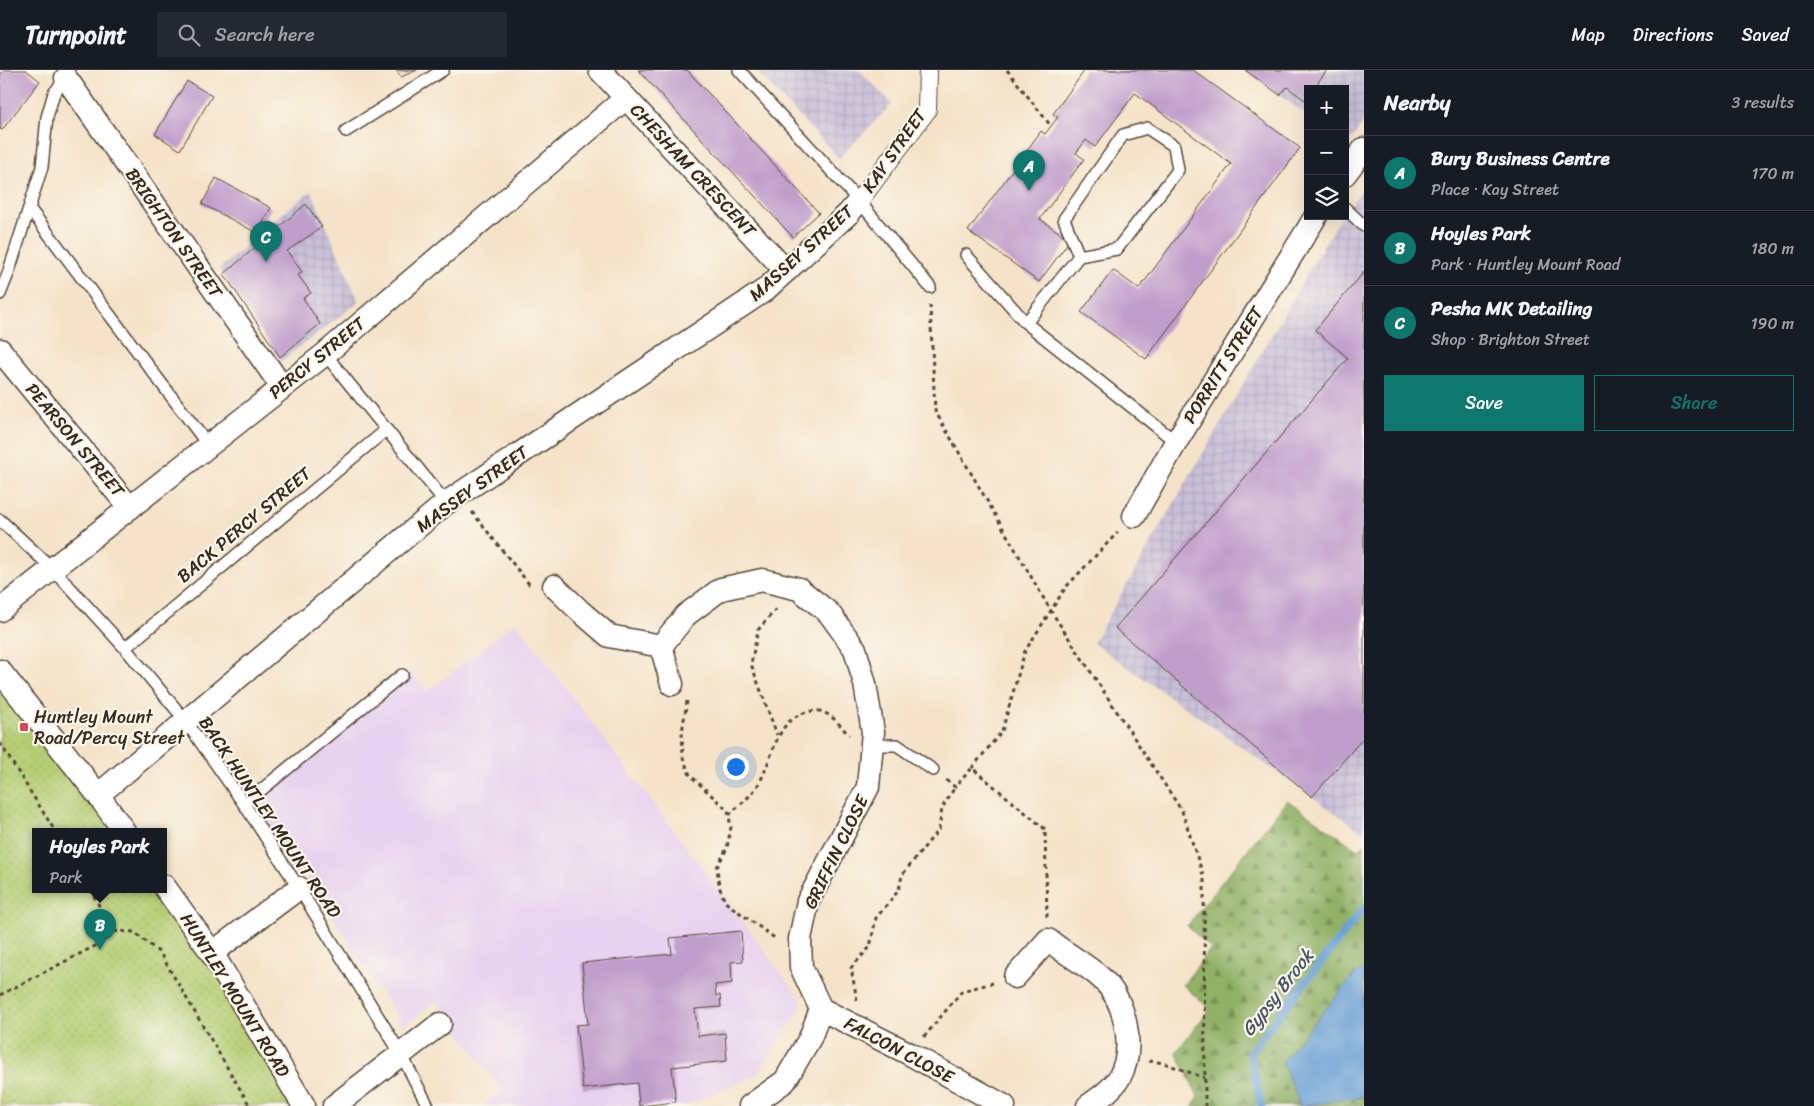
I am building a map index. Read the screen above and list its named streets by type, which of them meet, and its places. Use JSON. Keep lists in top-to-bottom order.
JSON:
{
  "streets": {
    "street": [
      "KAY STREET",
      "CHESHAM CRESCENT",
      "BRIGHTON STREET",
      "MASSEY STREET",
      "PERCY STREET",
      "PORRITT STREET",
      "PEARSON STREET",
      "GRIFFIN CLOSE",
      "HUNTLEY MOUNT ROAD",
      "FALCON CLOSE"
    ],
    "lane": ["BACK PERCY STREET", "BACK HUNTLEY MOUNT ROAD"]
  },
  "crossings": [
    ["KAY STREET", "MASSEY STREET"],
    ["CHESHAM CRESCENT", "MASSEY STREET"],
    ["CHESHAM CRESCENT", "PERCY STREET"],
    ["BRIGHTON STREET", "PERCY STREET"],
    ["MASSEY STREET", "BACK HUNTLEY MOUNT ROAD"],
    ["PERCY STREET", "PEARSON STREET"],
    ["PERCY STREET", "BACK HUNTLEY MOUNT ROAD"],
    ["BACK PERCY STREET", "BACK HUNTLEY MOUNT ROAD"],
    ["GRIFFIN CLOSE", "FALCON CLOSE"]
  ],
  "water": ["Gypsy Brook"],
  "places": {
    "transit": ["Huntley Mount Road/Percy Street"]
  },
  "page": {
    "header": "Turnpoint",
    "search": "Search here",
    "nav": ["Map", "Directions", "Saved"],
    "heading": ["Nearby", "3 results"],
    "map_buttons": ["+", "−"],
    "list": [
      {
        "mark": "A",
        "name": "Bury Business Centre",
        "note": "Place · Kay Street",
        "value": "170 m"
      },
      {
        "mark": "B",
        "name": "Hoyles Park",
        "note": "Park · Huntley Mount Road",
        "value": "180 m"
      },
      {
        "mark": "C",
        "name": "Pesha MK Detailing",
        "note": "Shop · Brighton Street",
        "value": "190 m"
      }
    ],
    "pins": ["A", "C", "B"],
    "buttons": ["Save", "Share"],
    "popup": ["Hoyles Park", "Park"]
  }
}
